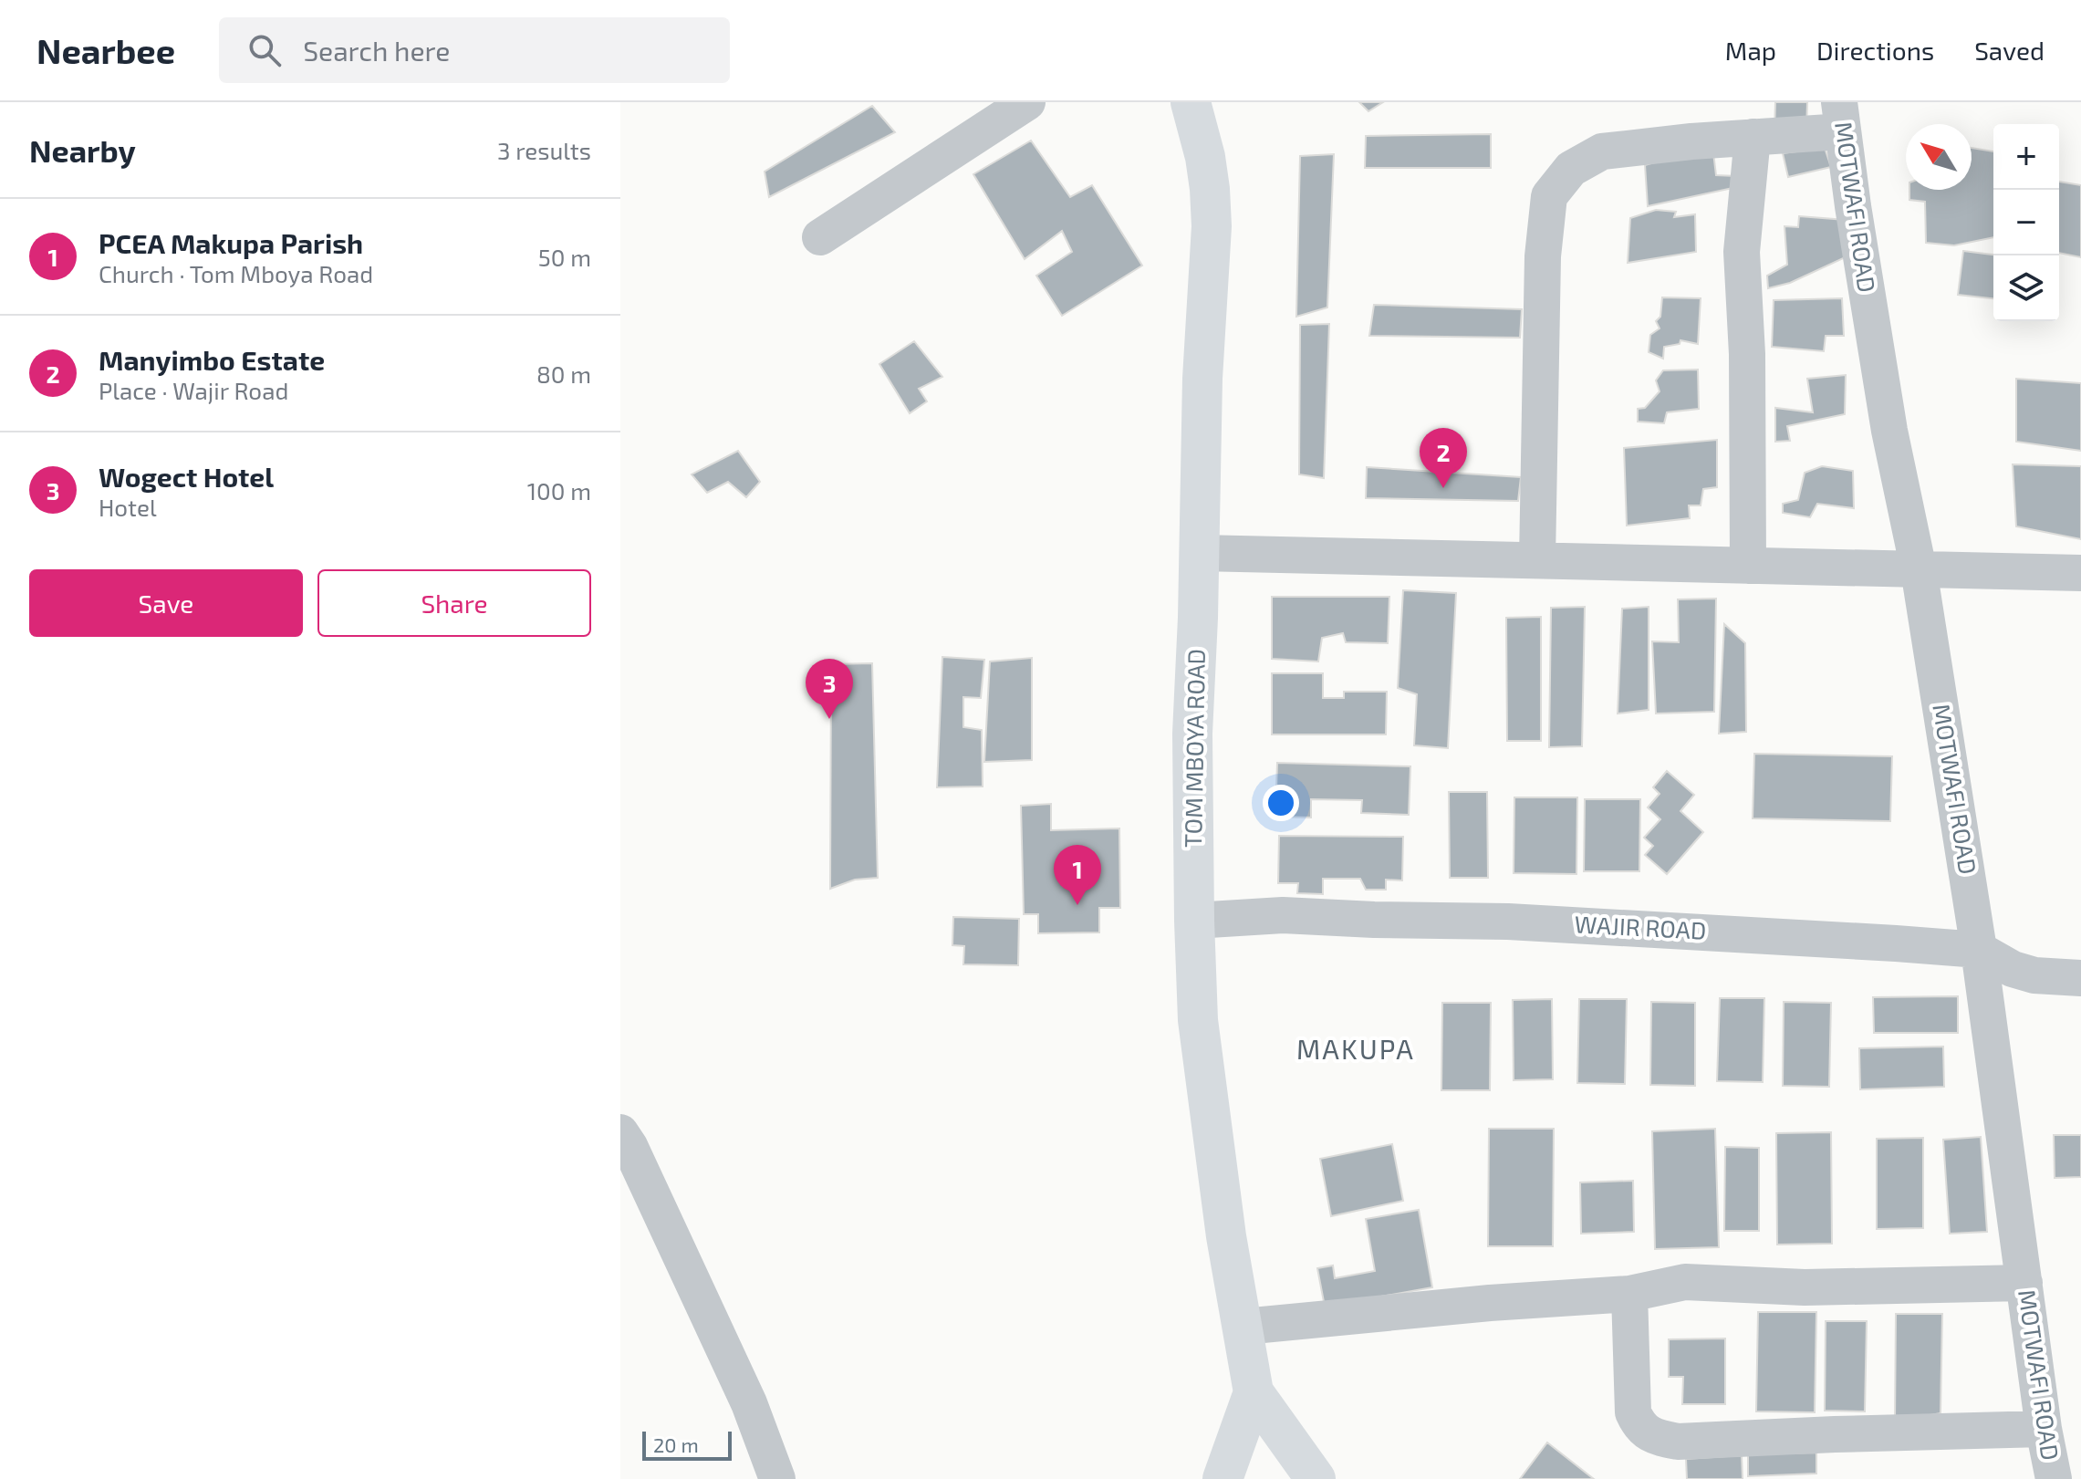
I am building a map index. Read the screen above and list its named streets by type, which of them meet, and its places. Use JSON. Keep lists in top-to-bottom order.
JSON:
{
  "streets": {
    "main road": ["TOM MBOYA ROAD"],
    "street": ["MOTWAFI ROAD", "WAJIR ROAD"]
  },
  "crossings": [
    ["MOTWAFI ROAD", "WAJIR ROAD"],
    ["TOM MBOYA ROAD", "WAJIR ROAD"]
  ],
  "districts": ["MAKUPA"],
  "scale_bar": "20 m",
  "north": "top left",
  "page": {
    "header": "Nearbee",
    "search": "Search here",
    "nav": ["Map", "Directions", "Saved"],
    "heading": ["Nearby", "3 results"],
    "map_buttons": ["+", "−"],
    "list": [
      {
        "mark": "1",
        "name": "PCEA Makupa Parish",
        "note": "Church · Tom Mboya Road",
        "value": "50 m"
      },
      {
        "mark": "2",
        "name": "Manyimbo Estate",
        "note": "Place · Wajir Road",
        "value": "80 m"
      },
      {
        "mark": "3",
        "name": "Wogect Hotel",
        "note": "Hotel",
        "value": "100 m"
      }
    ],
    "pins": ["2", "3", "1"],
    "buttons": ["Save", "Share"],
    "scale": "20 m"
  }
}
